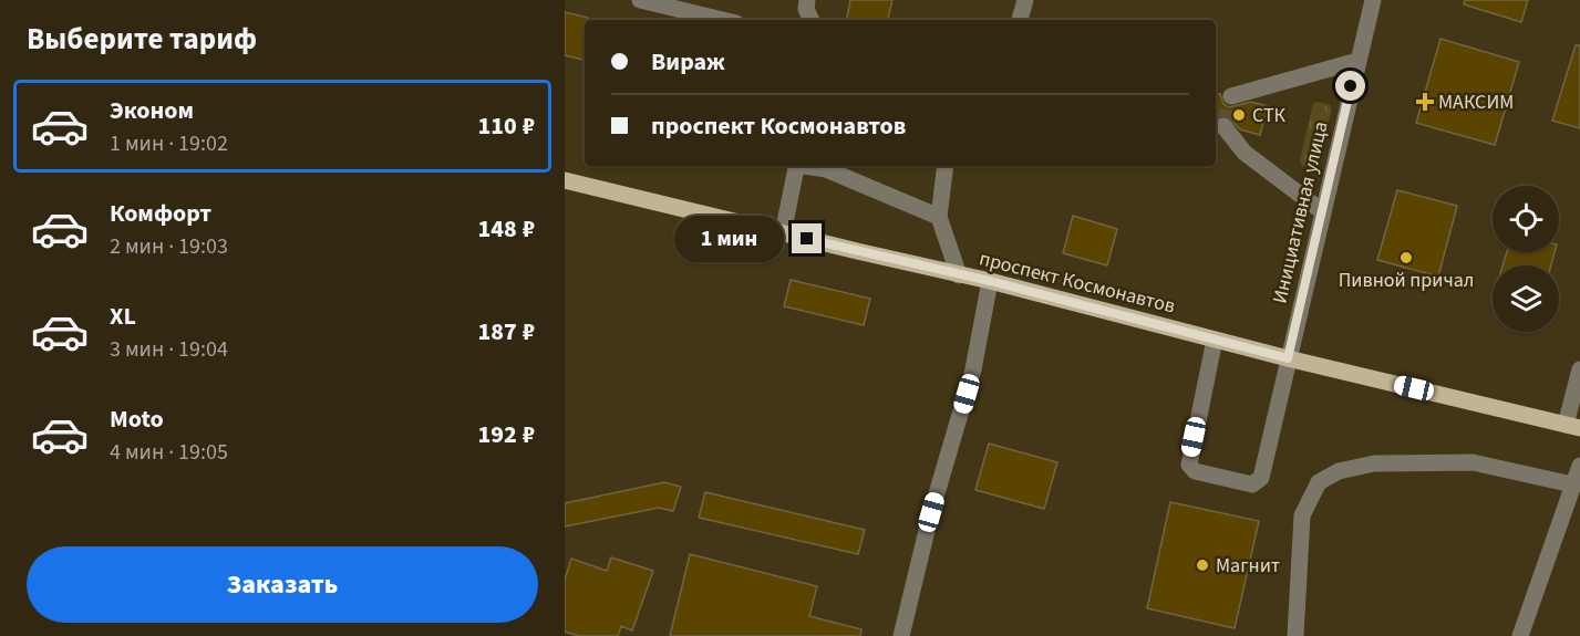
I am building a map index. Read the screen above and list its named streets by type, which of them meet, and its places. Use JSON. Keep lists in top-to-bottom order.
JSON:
{
  "streets": {
    "main road": ["проспект Космонавтов"],
    "street": ["Инициативная улица"]
  },
  "crossings": [
    ["Инициативная улица", "проспект Космонавтов"]
  ],
  "places": {
    "health": ["МАКСИМ"],
    "other": ["СТК", "Пивной причал", "Магнит"]
  },
  "page": {
    "heading": "Выберите тариф",
    "banner": ["Вираж", "проспект Космонавтов"],
    "list": [
      {
        "name": "Эконом",
        "note": "1 мин · 19:02",
        "value": "110 ₽"
      },
      {
        "name": "Комфорт",
        "note": "2 мин · 19:03",
        "value": "148 ₽"
      },
      {
        "name": "XL",
        "note": "3 мин · 19:04",
        "value": "187 ₽"
      },
      {
        "name": "Moto",
        "note": "4 мин · 19:05",
        "value": "192 ₽"
      }
    ],
    "bubble": "1 мин",
    "buttons": "Заказать"
  }
}
